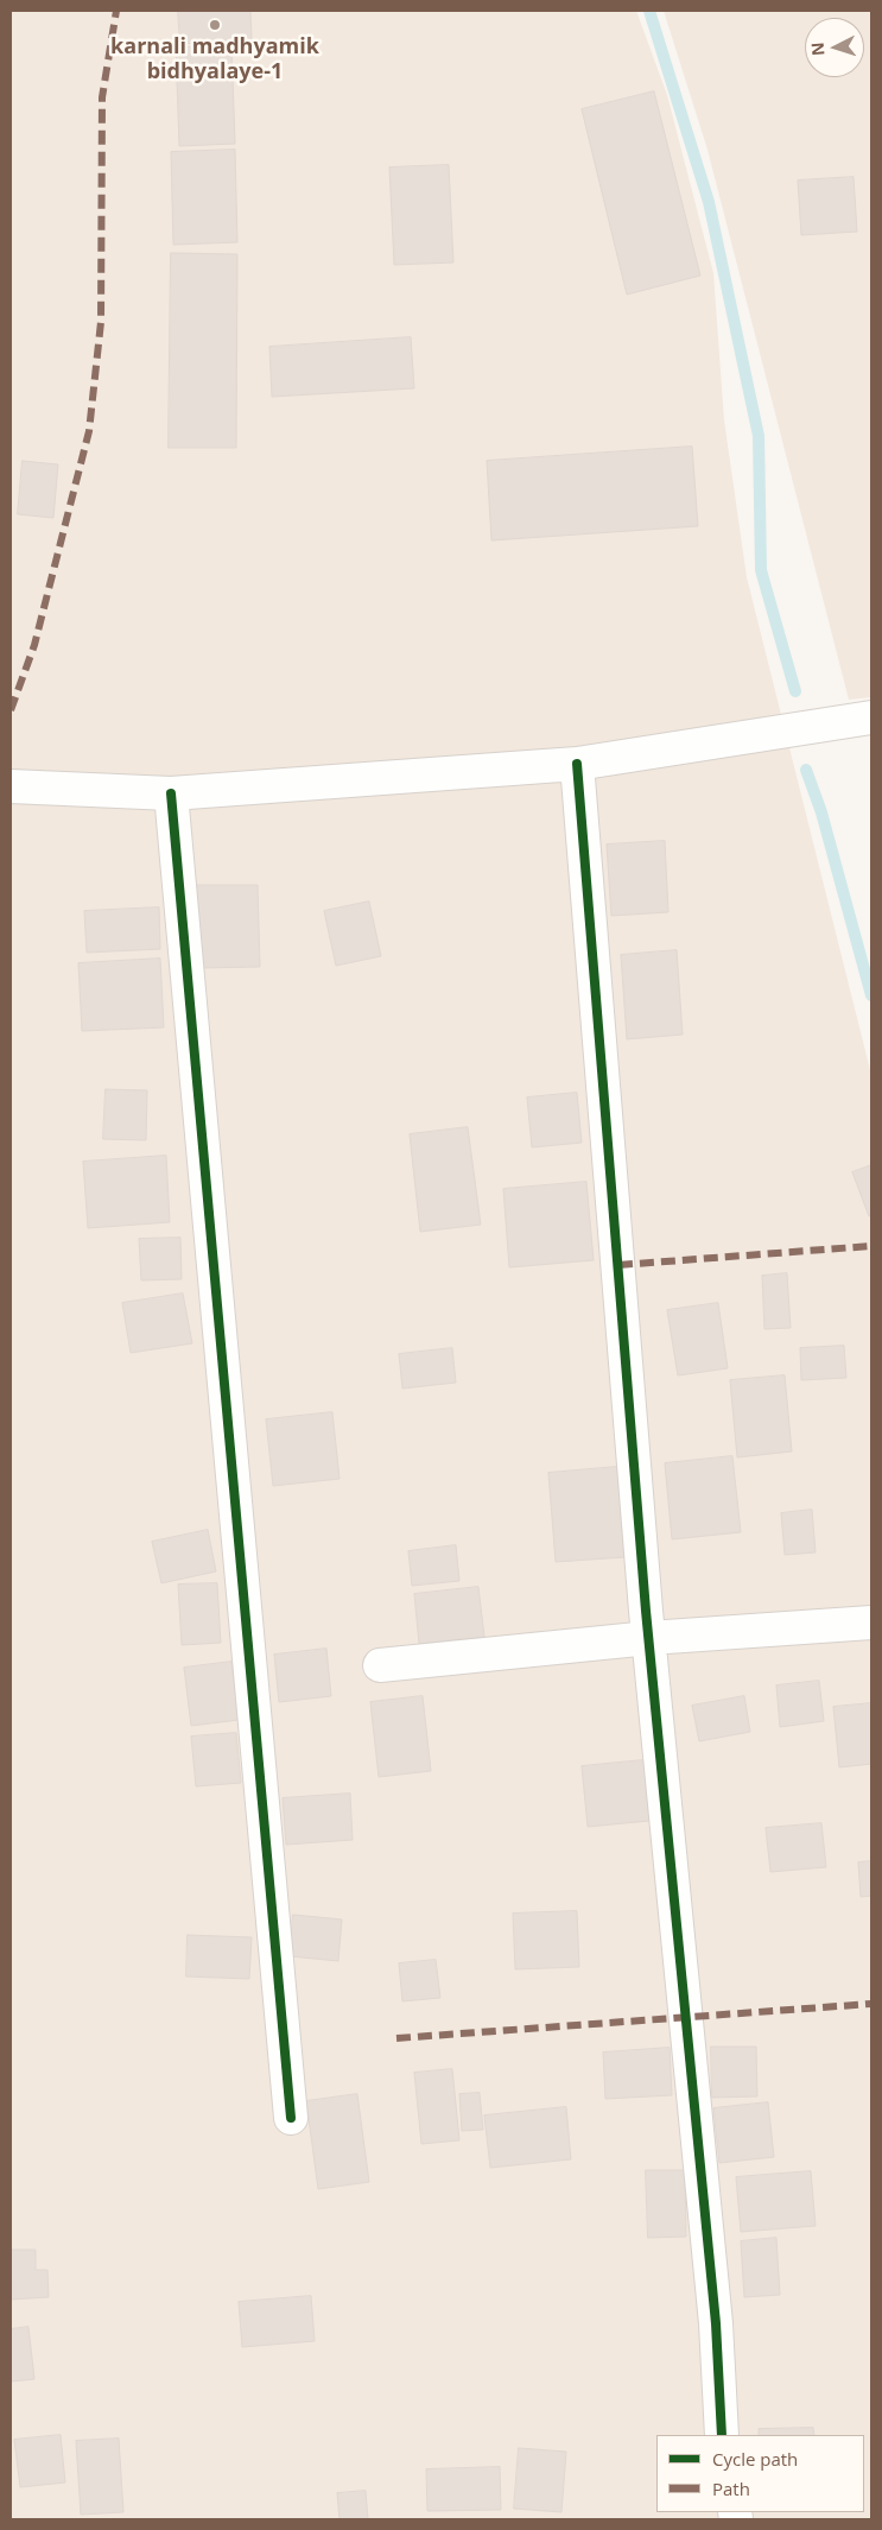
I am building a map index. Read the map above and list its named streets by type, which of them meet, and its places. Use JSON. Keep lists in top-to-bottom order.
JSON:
{
  "places": ["karnali madhyamik bidhyalaye-1"],
  "legend": ["Cycle path", "Path"],
  "north": "left"
}
